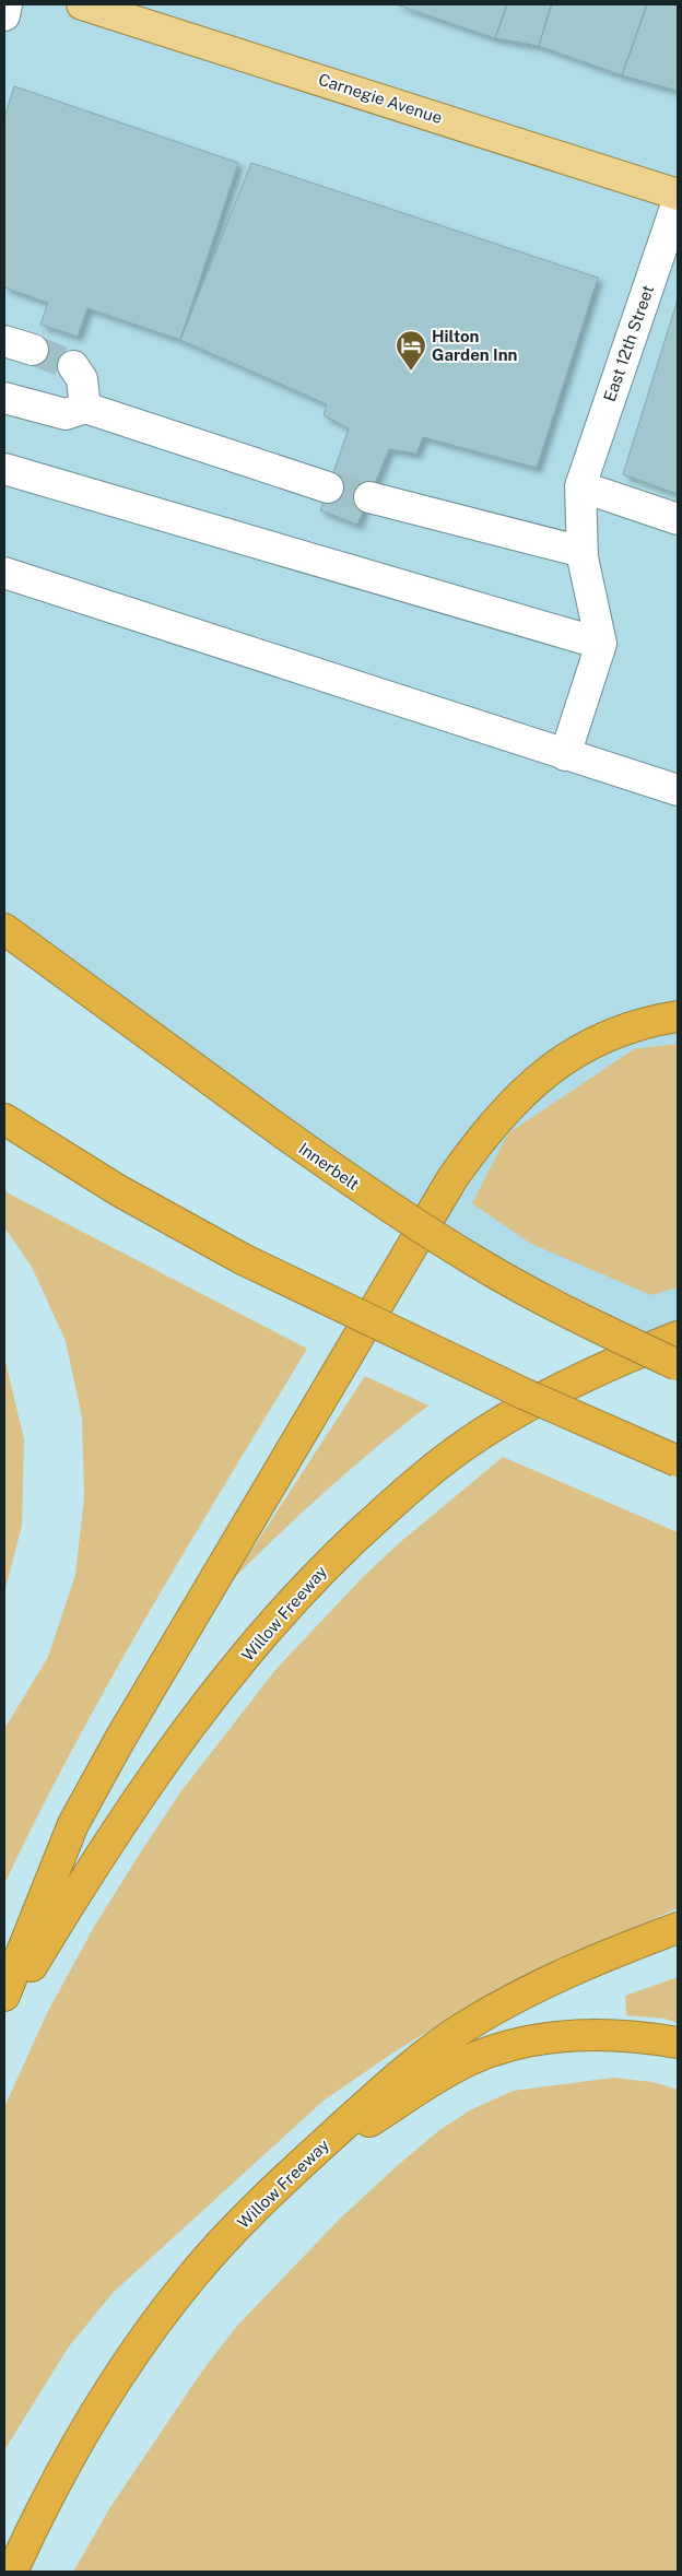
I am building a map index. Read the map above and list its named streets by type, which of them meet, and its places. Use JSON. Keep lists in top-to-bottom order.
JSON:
{
  "streets": {
    "highway": ["Innerbelt", "Willow Freeway"],
    "main road": ["Carnegie Avenue"],
    "street": ["East 12th Street"]
  },
  "places": {
    "hotel": ["Hilton Garden Inn"]
  }
}
